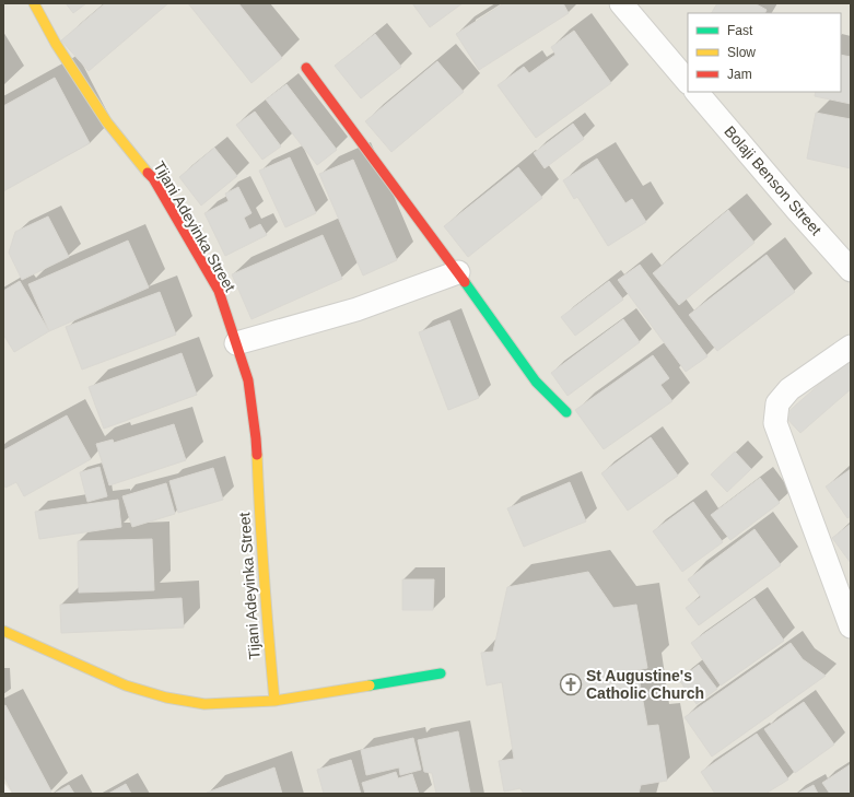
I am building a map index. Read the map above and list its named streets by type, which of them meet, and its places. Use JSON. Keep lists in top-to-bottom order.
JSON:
{
  "streets": {
    "street": ["Bolaji Benson Street", "Tijani Adeyinka Street"]
  },
  "places": {
    "church": ["St Augustine's Catholic Church"]
  },
  "legend": ["Fast", "Slow", "Jam"]
}
